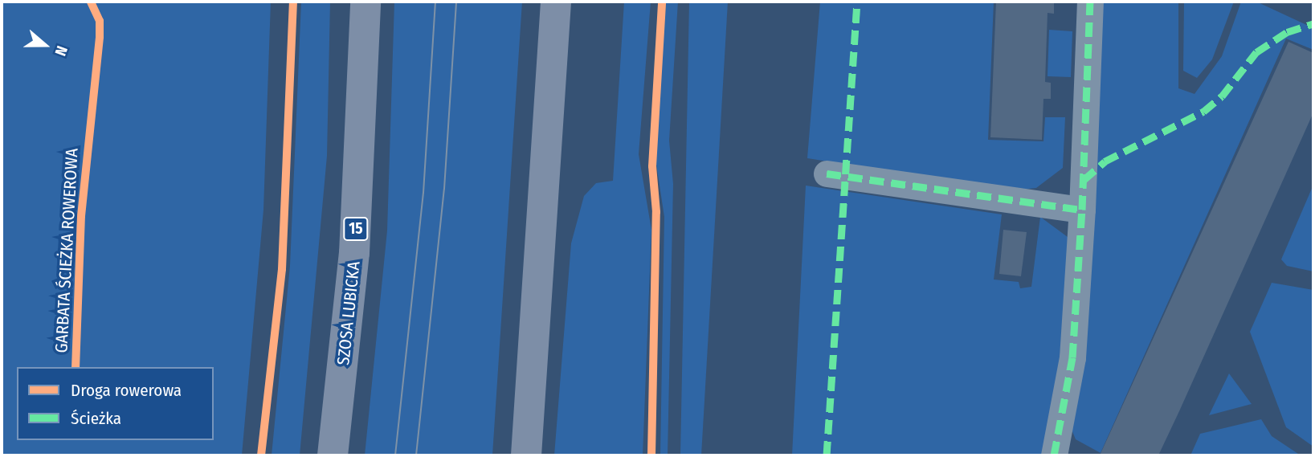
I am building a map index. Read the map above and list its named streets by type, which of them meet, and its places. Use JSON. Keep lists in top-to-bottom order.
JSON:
{
  "streets": {
    "main road": ["15", "SZOSA LUBICKA"],
    "cycle path": ["GARBATA ŚCIEŻKA ROWEROWA"]
  },
  "legend": ["Droga rowerowa", "Ścieżka"],
  "north": "right"
}
